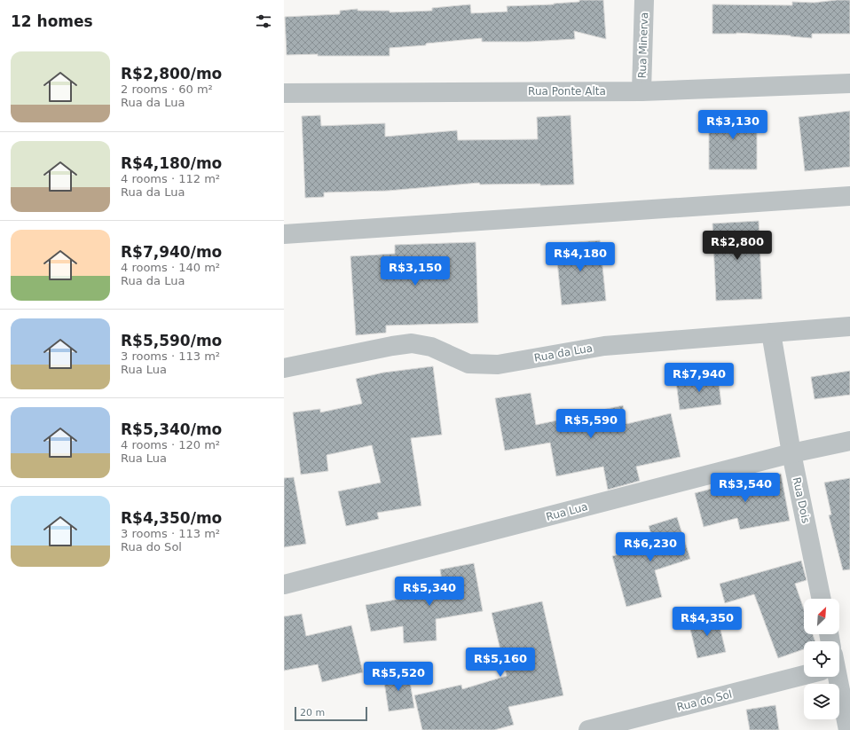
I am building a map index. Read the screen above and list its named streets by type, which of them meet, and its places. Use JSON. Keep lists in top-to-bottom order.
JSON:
{
  "streets": {
    "street": [
      "Rua Minerva",
      "Rua Ponte Alta",
      "Rua da Lua",
      "Rua Dois",
      "Rua Lua",
      "Rua do Sol"
    ]
  },
  "crossings": [
    ["Rua Minerva", "Rua Ponte Alta"],
    ["Rua da Lua", "Rua Dois"],
    ["Rua Dois", "Rua Lua"]
  ],
  "scale_bar": "20 m",
  "north": "top right",
  "page": {
    "heading": "12 homes",
    "list": [
      {
        "name": "R$2,800/mo",
        "note": "2 rooms · 60 m² · Rua da Lua"
      },
      {
        "name": "R$4,180/mo",
        "note": "4 rooms · 112 m² · Rua da Lua"
      },
      {
        "name": "R$7,940/mo",
        "note": "4 rooms · 140 m² · Rua da Lua"
      },
      {
        "name": "R$5,590/mo",
        "note": "3 rooms · 113 m² · Rua Lua"
      },
      {
        "name": "R$5,340/mo",
        "note": "4 rooms · 120 m² · Rua Lua"
      },
      {
        "name": "R$4,350/mo",
        "note": "3 rooms · 113 m² · Rua do Sol"
      }
    ],
    "price": [
      "R$3,130",
      "R$2,800",
      "R$4,180",
      "R$3,150",
      "R$7,940",
      "R$5,590",
      "R$3,540",
      "R$6,230",
      "R$5,340",
      "R$4,350",
      "R$5,160",
      "R$5,520"
    ],
    "scale": "20 m"
  }
}
